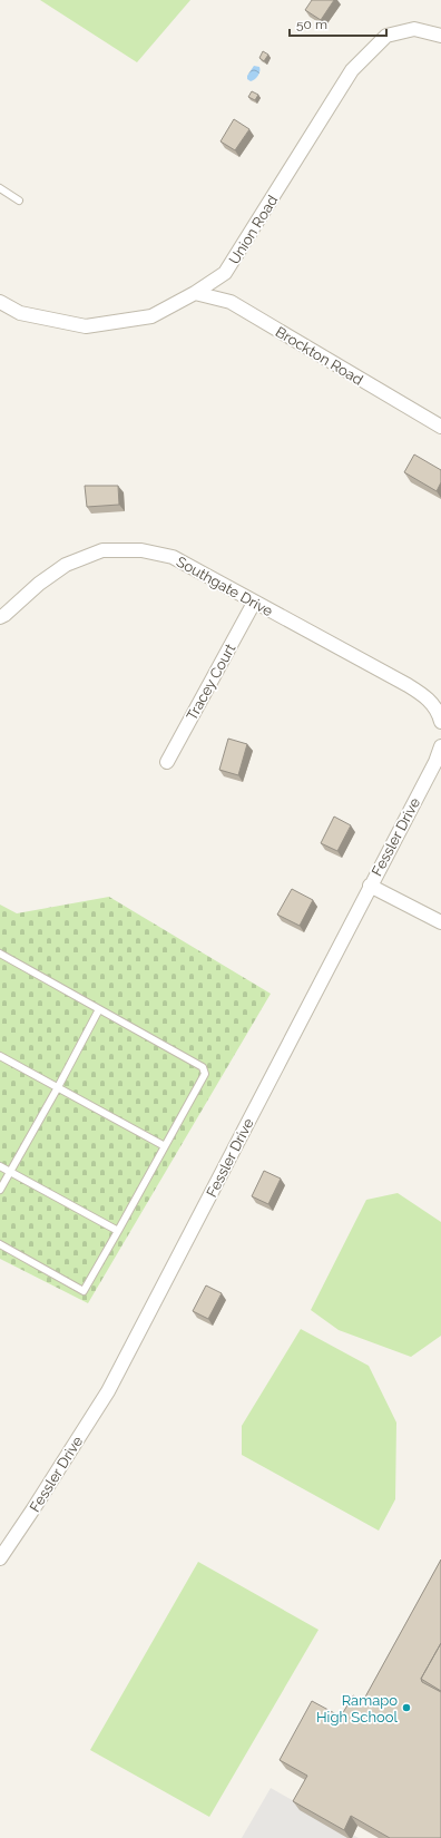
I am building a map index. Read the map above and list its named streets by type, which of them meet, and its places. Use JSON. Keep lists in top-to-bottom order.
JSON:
{
  "streets": {
    "street": [
      "Union Road",
      "Brockton Road",
      "Southgate Drive",
      "Tracey Court",
      "Fessler Drive"
    ]
  },
  "crossings": [
    ["Union Road", "Brockton Road"],
    ["Southgate Drive", "Tracey Court"]
  ],
  "places": ["Ramapo High School"],
  "scale_bar": "50 m"
}
